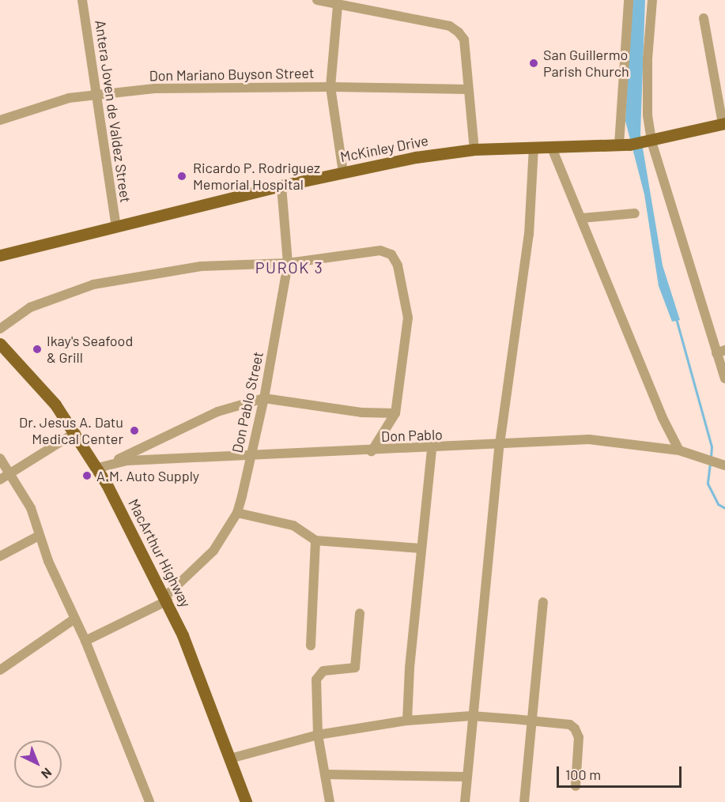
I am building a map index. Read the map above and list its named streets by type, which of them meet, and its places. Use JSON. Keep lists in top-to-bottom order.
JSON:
{
  "streets": {
    "main road": ["McKinley Drive", "MacArthur Highway"],
    "street": [
      "Don Mariano Buyson Street",
      "Antera Joven de Valdez Street",
      "Don Pablo Street",
      "Don Pablo"
    ]
  },
  "crossings": [
    ["Don Mariano Buyson Street", "Antera Joven de Valdez Street"],
    ["Antera Joven de Valdez Street", "McKinley Drive"],
    ["McKinley Drive", "Don Pablo Street"],
    ["Don Pablo Street", "Don Pablo"],
    ["Don Pablo Street", "MacArthur Highway"],
    ["Don Pablo", "MacArthur Highway"]
  ],
  "districts": ["PUROK 3"],
  "places": [
    "San Guillermo Parish Church",
    "Ricardo P. Rodriguez Memorial Hospital",
    "Ikay's Seafood & Grill",
    "Dr. Jesus A. Datu Medical Center",
    "A.M. Auto Supply"
  ],
  "scale_bar": "100 m",
  "north": "bottom right"
}
